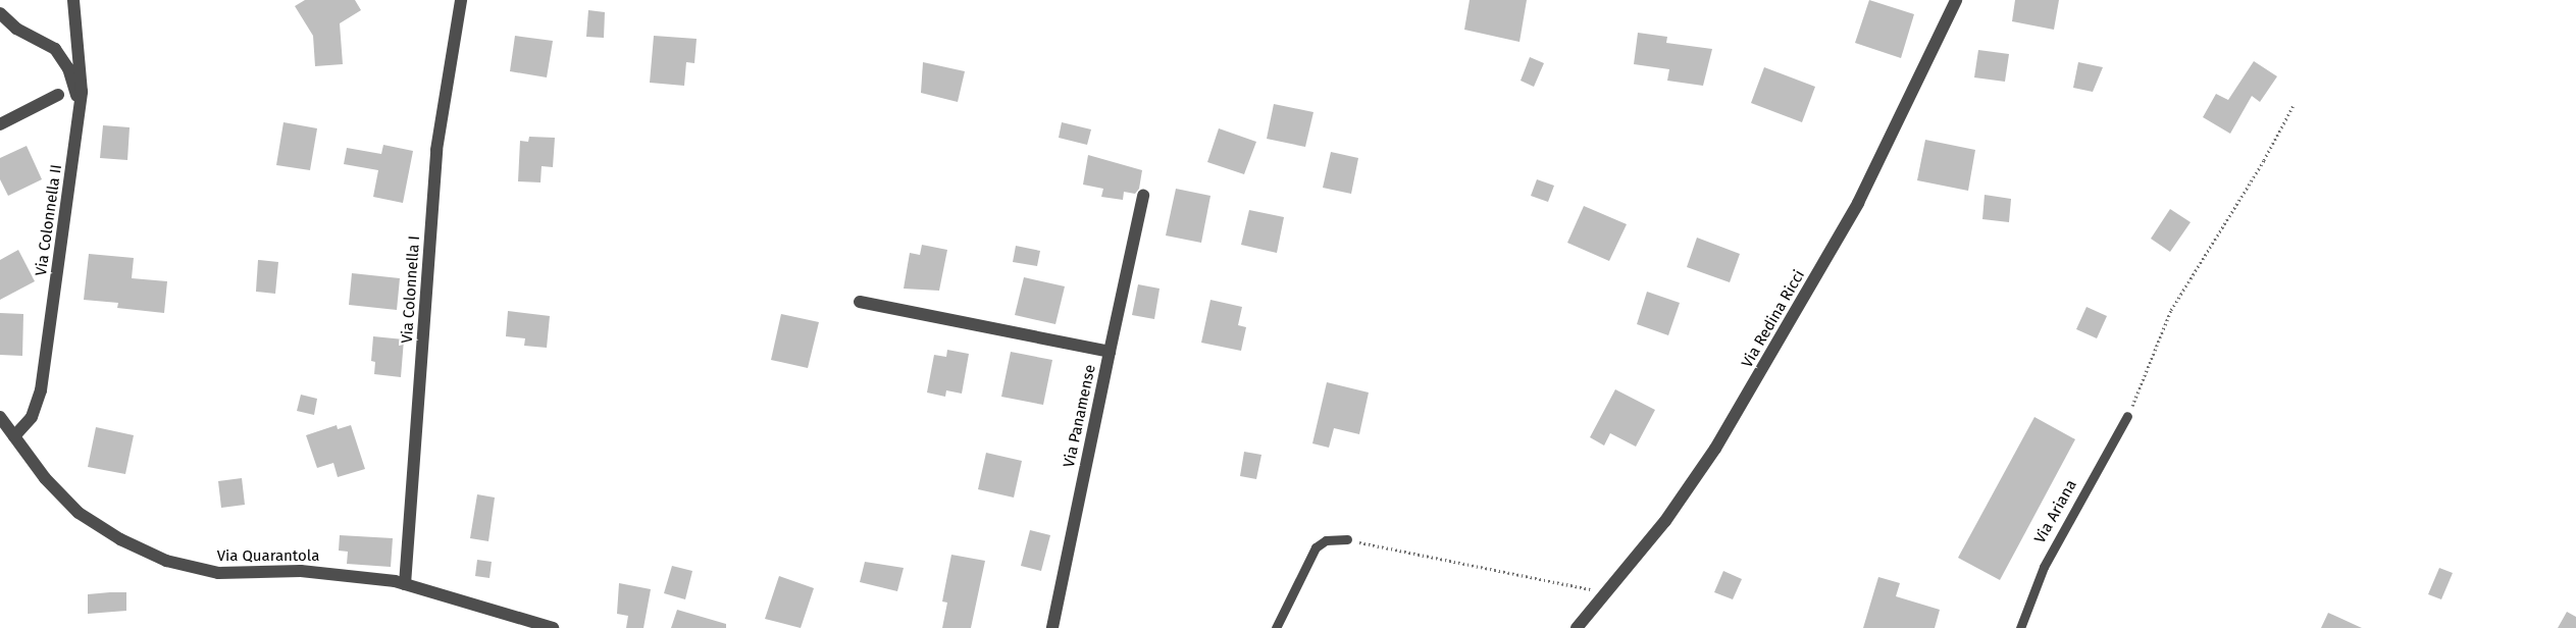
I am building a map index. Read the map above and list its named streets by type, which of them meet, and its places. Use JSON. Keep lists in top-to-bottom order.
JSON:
{
  "streets": {
    "street": [
      "Via Colonnella II",
      "Via Colonnella I",
      "Via Redina Ricci",
      "Via Panamense",
      "Via Quarantola"
    ],
    "lane": ["Via Ariana"]
  },
  "crossings": [
    ["Via Colonnella II", "Via Quarantola"],
    ["Via Colonnella I", "Via Quarantola"]
  ]
}
